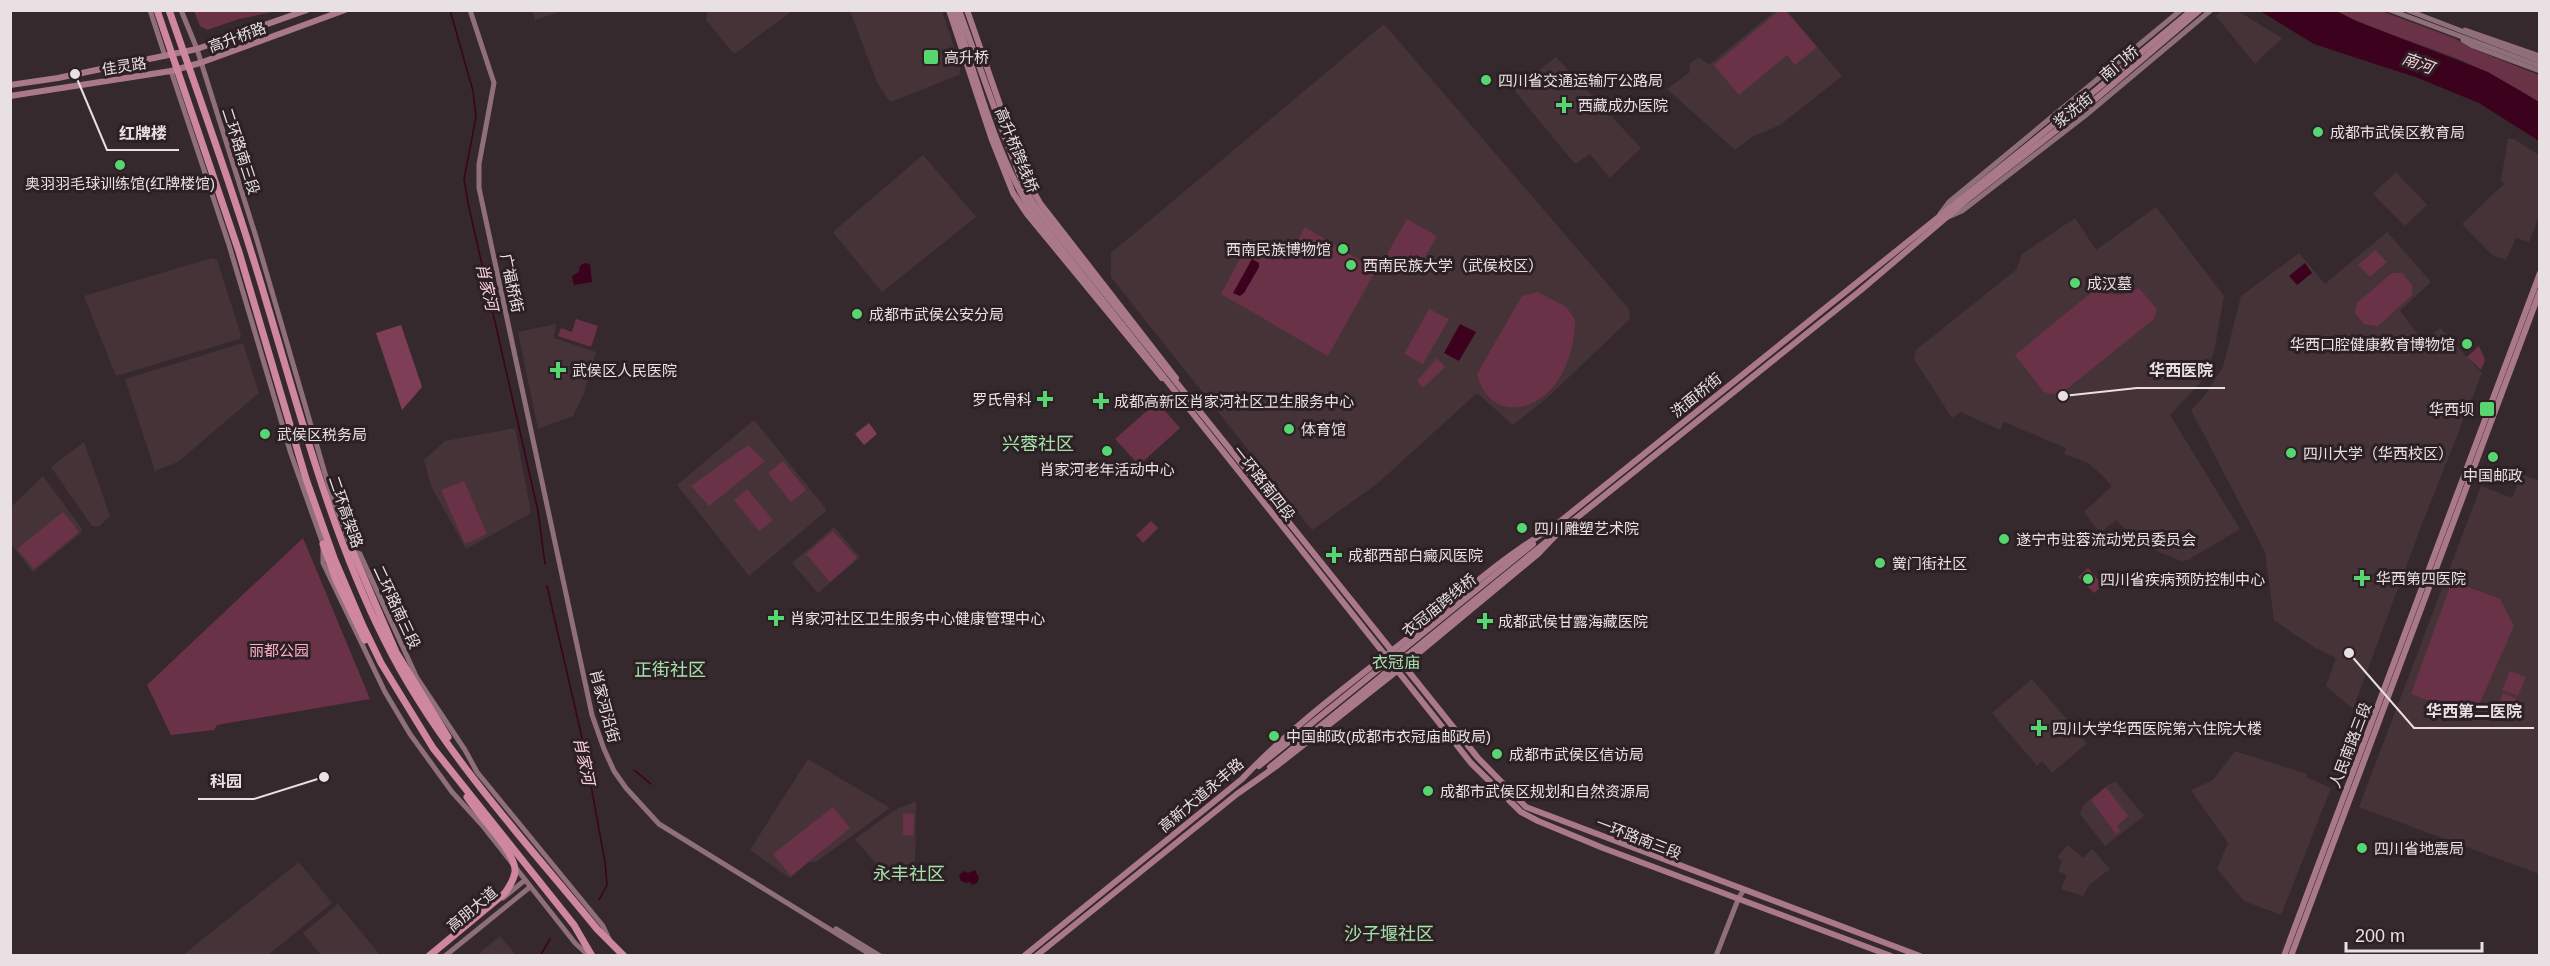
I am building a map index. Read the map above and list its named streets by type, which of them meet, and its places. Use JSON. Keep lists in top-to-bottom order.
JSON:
{
  "streets": {
    "highway": ["二环高架路"],
    "main road": [
      "高升桥路",
      "南门桥",
      "佳灵路",
      "浆洗街",
      "高升桥跨线桥",
      "二环路南三段",
      "广福桥街",
      "洗面桥街",
      "一环路南四段",
      "衣冠庙跨线桥",
      "肖家河沿街",
      "人民南路三段",
      "高新大道永丰路",
      "一环路南三段",
      "高朋大道"
    ]
  },
  "crossings": [
    ["高升桥路", "佳灵路"],
    ["高升桥路", "二环路南三段"],
    ["南门桥", "浆洗街"],
    ["浆洗街", "洗面桥街"],
    ["高升桥跨线桥", "一环路南四段"],
    ["广福桥街", "肖家河沿街"],
    ["洗面桥街", "一环路南四段"],
    ["洗面桥街", "衣冠庙跨线桥"],
    ["洗面桥街", "高新大道永丰路"],
    ["洗面桥街", "一环路南三段"],
    ["一环路南四段", "高新大道永丰路"],
    ["一环路南四段", "一环路南三段"],
    ["高新大道永丰路", "一环路南三段"]
  ],
  "districts": [
    "兴蓉社区",
    "衣冠庙",
    "正街社区",
    "永丰社区",
    "沙子堰社区"
  ],
  "water": ["南河", "肖家河"],
  "parks": ["丽都公园"],
  "places": {
    "transit": ["高升桥", "华西坝"],
    "other": [
      "红牌楼",
      "四川省交通运输厅公路局",
      "成都市武侯区教育局",
      "奥羽羽毛球训练馆(红牌楼馆)",
      "西南民族博物馆",
      "西南民族大学（武侯校区）",
      "成汉墓",
      "成都市武侯公安分局",
      "华西口腔健康教育博物馆",
      "华西医院",
      "体育馆",
      "武侯区税务局",
      "肖家河老年活动中心",
      "四川大学（华西校区）",
      "中国邮政",
      "四川雕塑艺术院",
      "遂宁市驻蓉流动党员委员会",
      "黉门街社区",
      "四川省疾病预防控制中心",
      "华西第二医院",
      "中国邮政(成都市衣冠庙邮政局)",
      "成都市武侯区信访局",
      "科园",
      "成都市武侯区规划和自然资源局",
      "四川省地震局"
    ],
    "health": [
      "西藏成办医院",
      "武侯区人民医院",
      "罗氏骨科",
      "成都高新区肖家河社区卫生服务中心",
      "成都西部白癜风医院",
      "华西第四医院",
      "肖家河社区卫生服务中心健康管理中心",
      "成都武侯甘露海藏医院",
      "四川大学华西医院第六住院大楼"
    ]
  },
  "scale_bar": "200 m"
}
